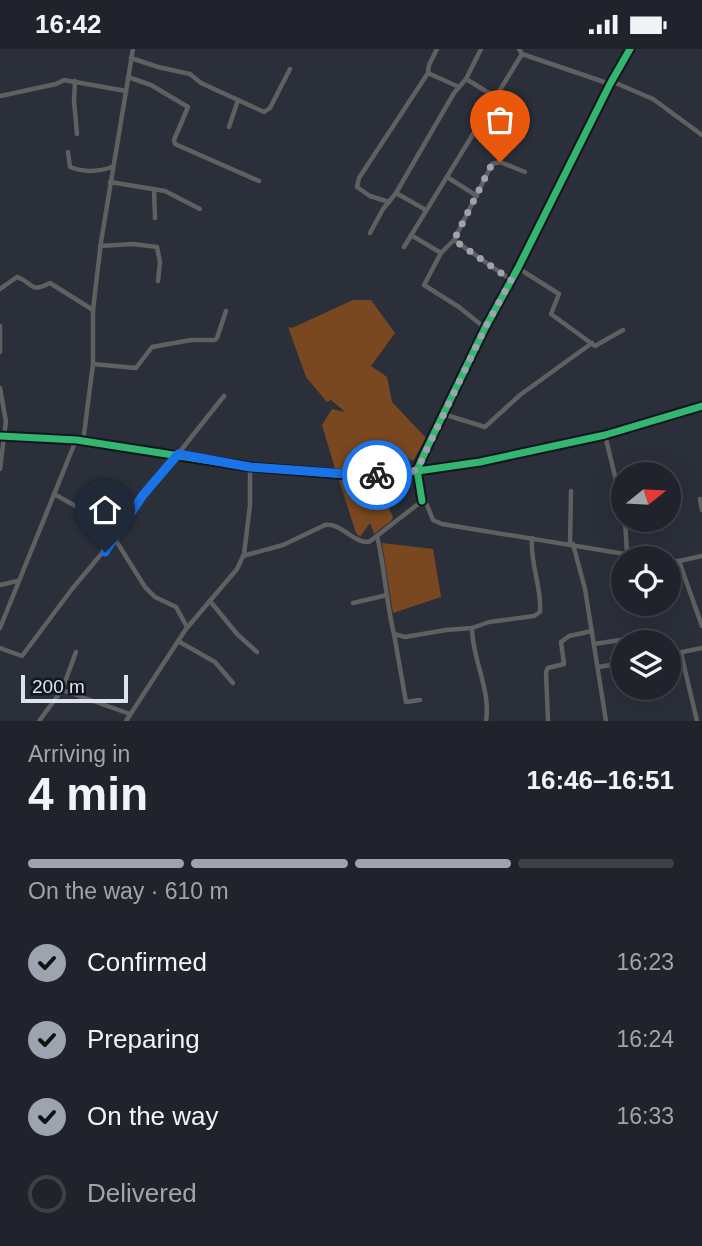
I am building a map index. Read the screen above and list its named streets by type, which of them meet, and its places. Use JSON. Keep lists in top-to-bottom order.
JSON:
{
  "scale_bar": "200 m",
  "north": "right",
  "page": {
    "status": "16:42",
    "scale": "200 m",
    "heading": ["4 min", "Arriving in", "16:46–16:51"],
    "bar": "On the way · 610 m",
    "list": [
      ["Confirmed", "16:23"],
      ["Preparing", "16:24"],
      ["On the way", "16:33"],
      "Delivered"
    ]
  }
}
